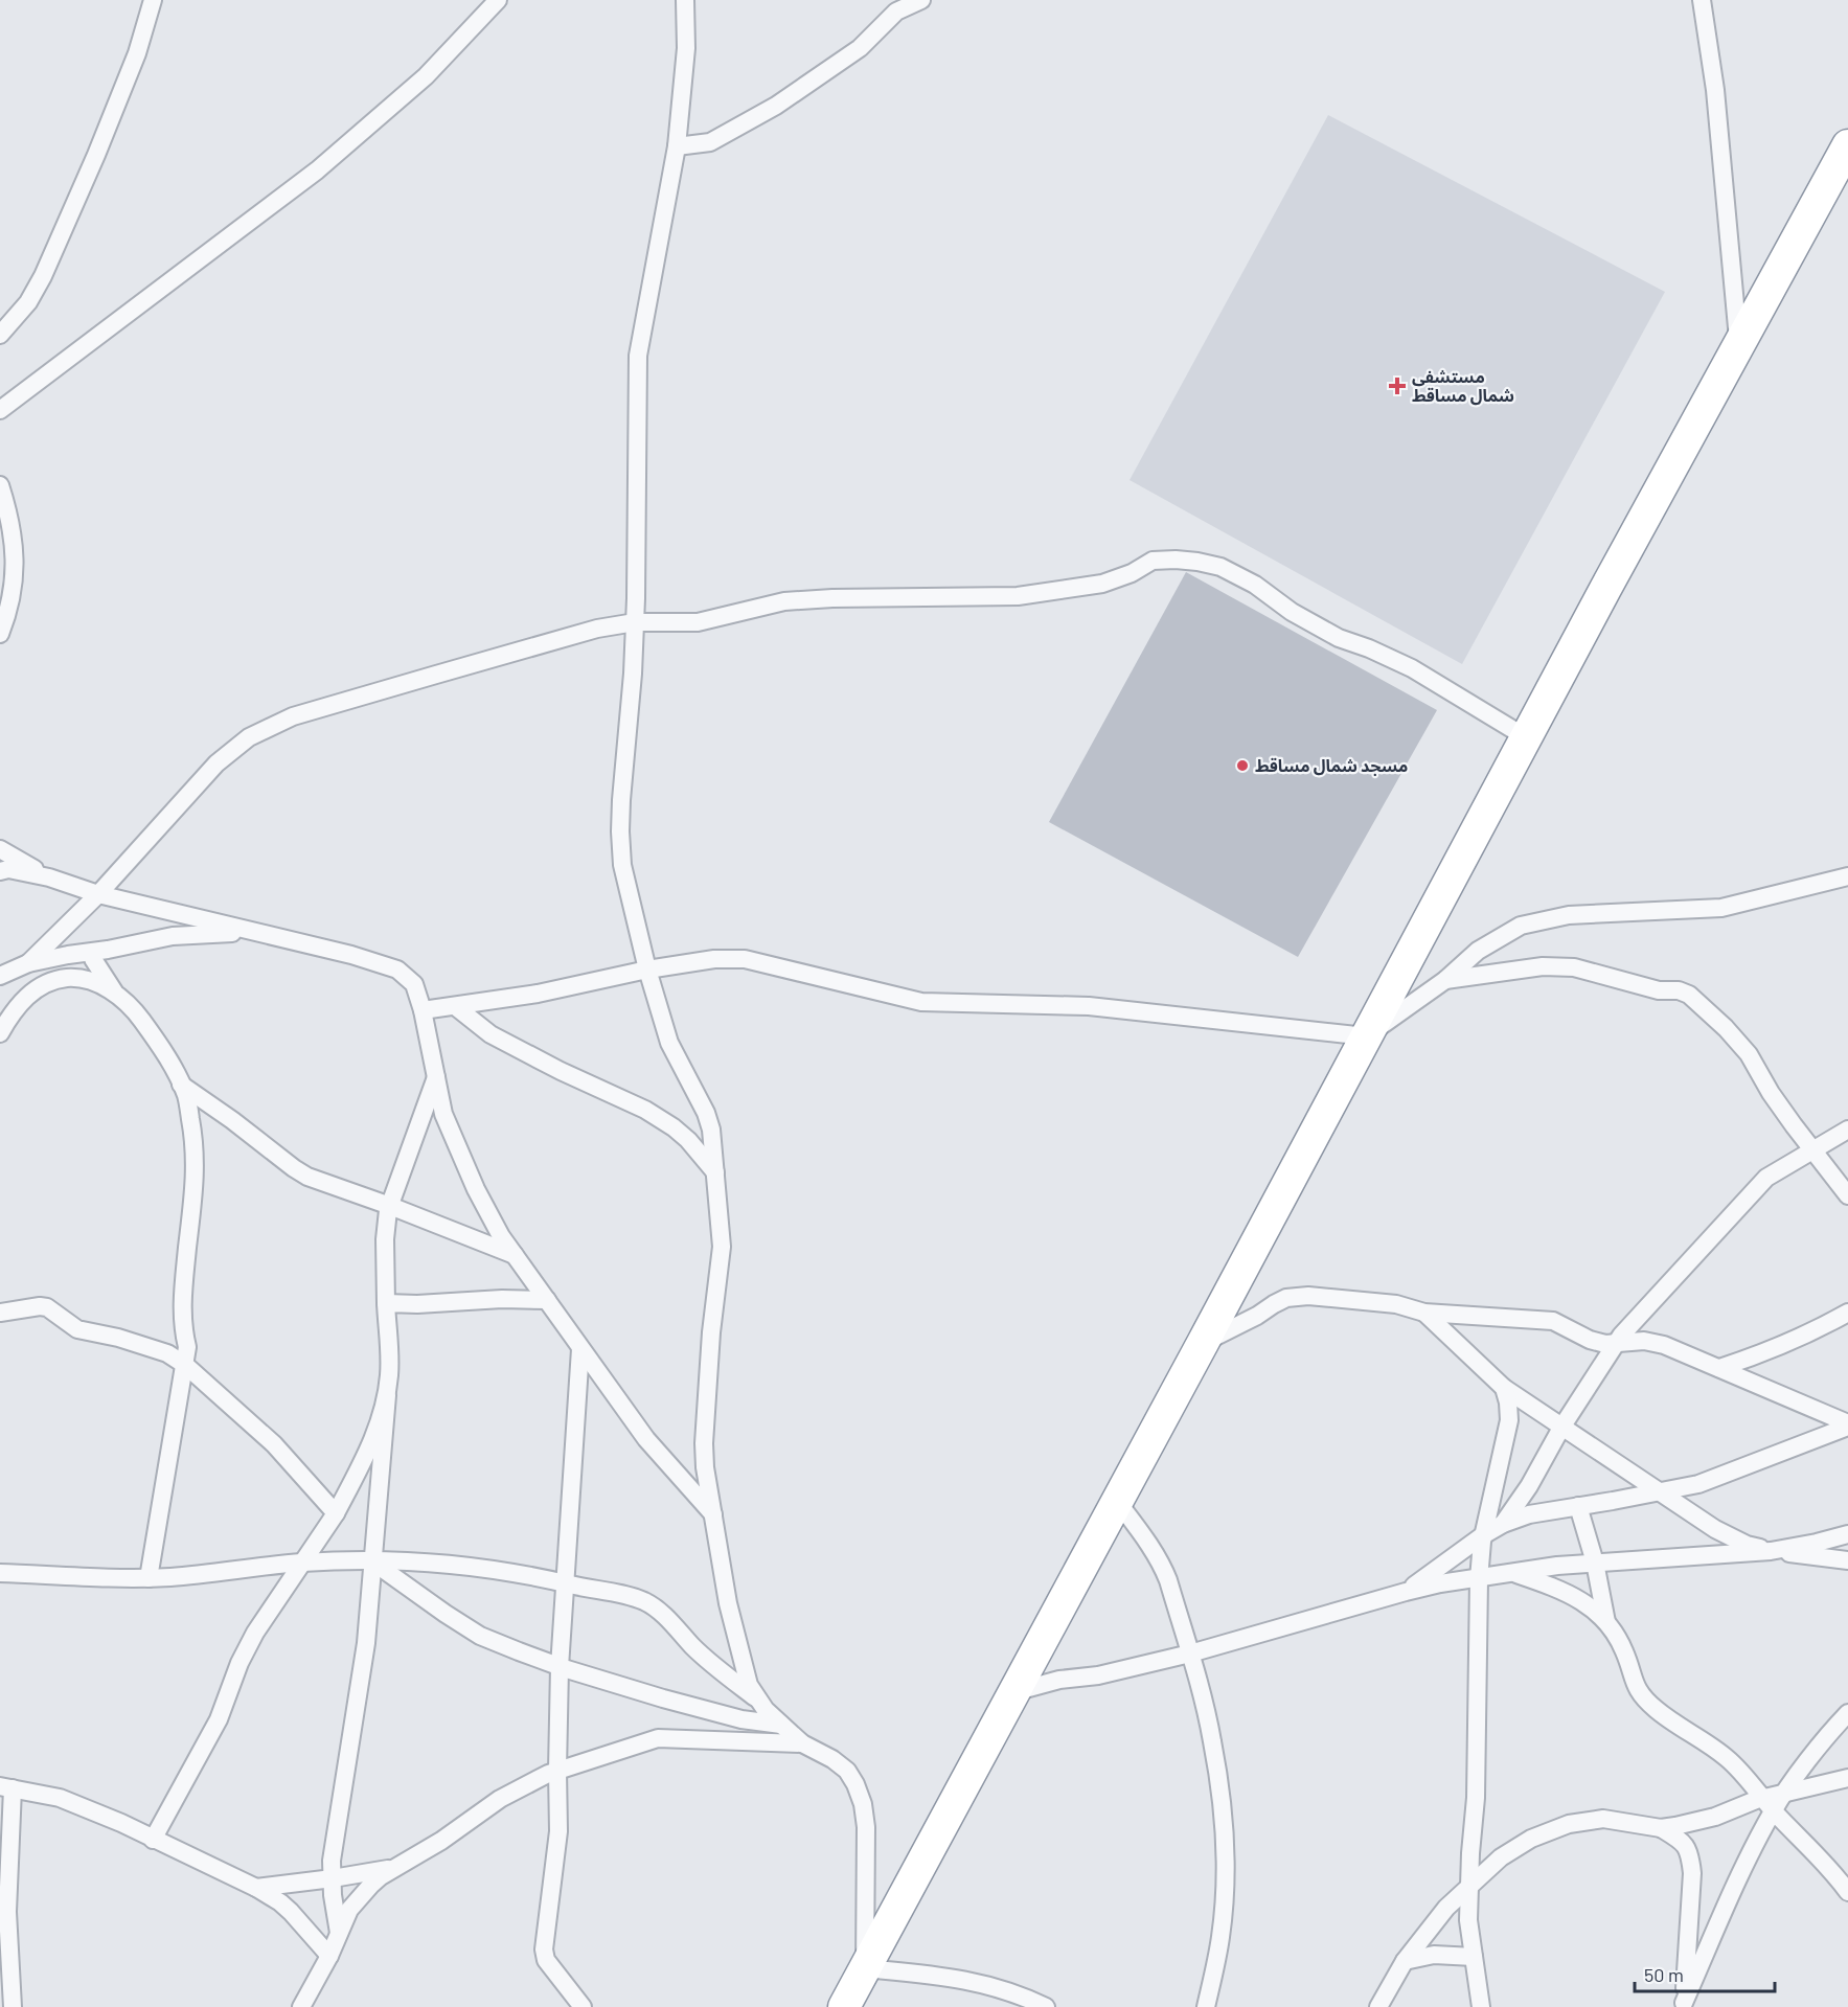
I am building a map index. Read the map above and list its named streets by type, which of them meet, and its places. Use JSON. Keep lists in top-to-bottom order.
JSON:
{
  "places": {
    "health": ["مستشفى شمال مساقط"],
    "other": ["مسجد شمال مساقط"]
  },
  "scale_bar": "50 m"
}
